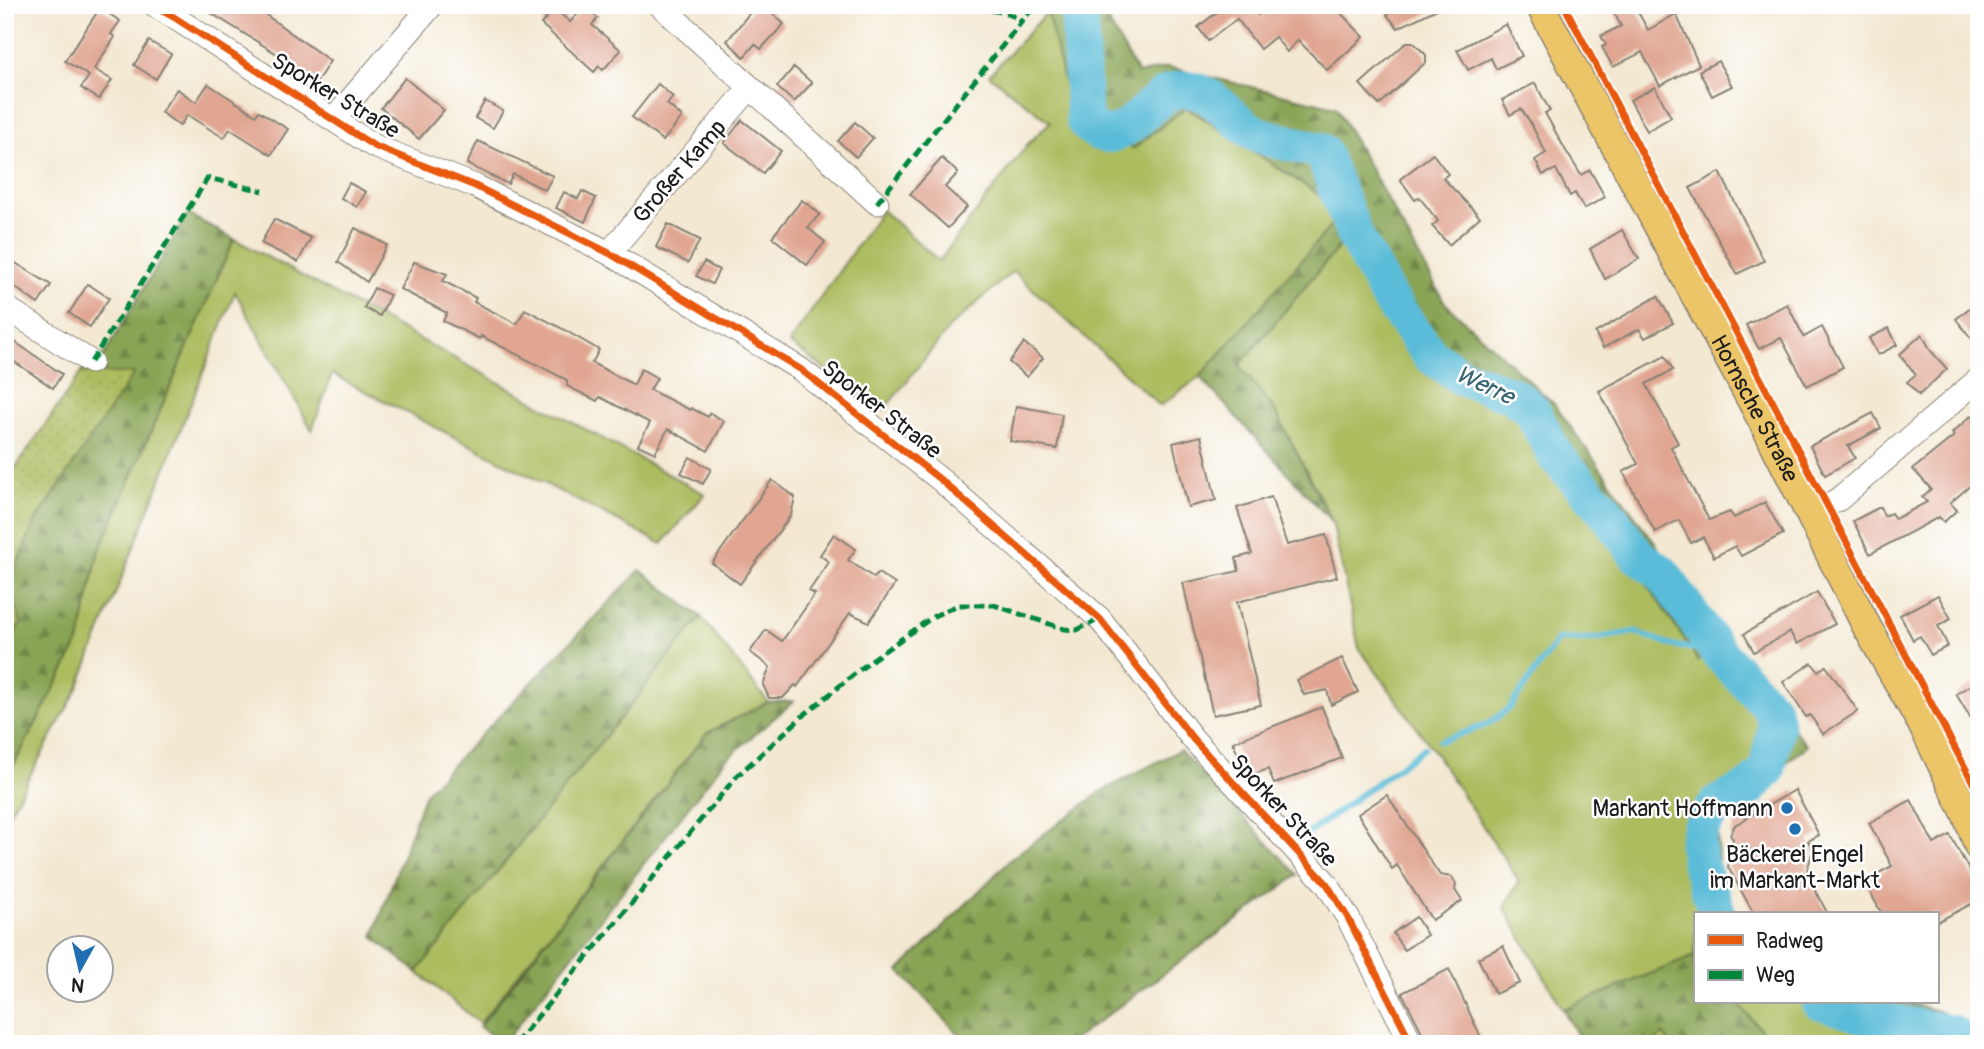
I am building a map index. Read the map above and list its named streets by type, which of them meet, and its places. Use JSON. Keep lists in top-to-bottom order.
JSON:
{
  "streets": {
    "main road": ["Hornsche Straße"],
    "street": ["Sporker Straße", "Großer Kamp"]
  },
  "crossings": [
    ["Sporker Straße", "Großer Kamp"]
  ],
  "water": ["Werre"],
  "places": ["Markant Hoffmann", "Bäckerei Engel im Markant-Markt"],
  "legend": ["Radweg", "Weg"],
  "north": "bottom"
}
